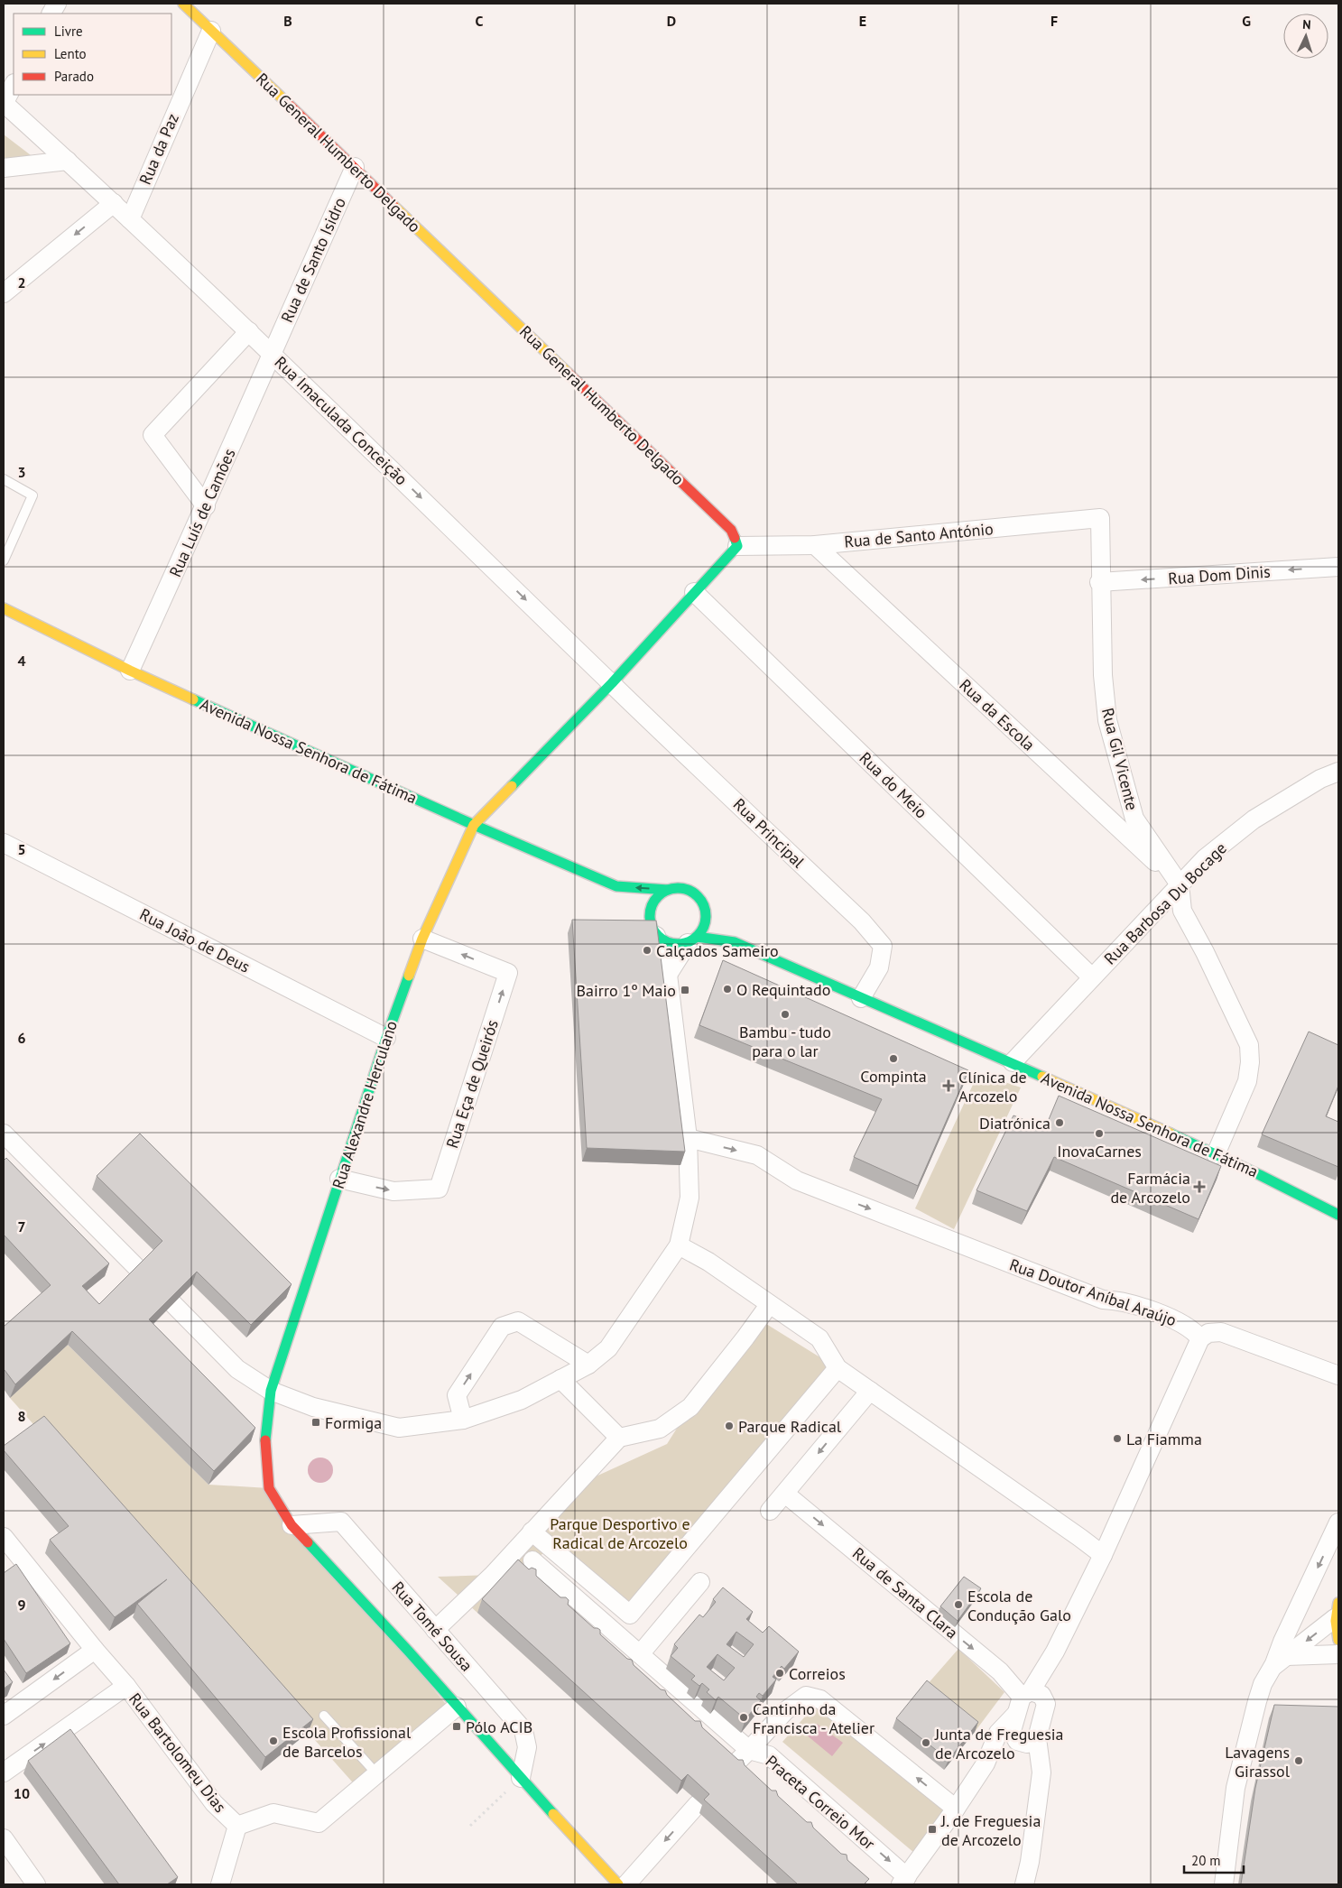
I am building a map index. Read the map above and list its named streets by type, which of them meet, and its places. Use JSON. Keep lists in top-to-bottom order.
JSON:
{
  "streets": {
    "street": [
      "Rua da Paz",
      "Rua General Humberto Delgado",
      "Rua de Santo Isidro",
      "Rua Imaculada Conceição",
      "Rua Luís de Camões",
      "Rua de Santo António",
      "Rua Dom Dinis",
      "Rua da Escola",
      "Avenida Nossa Senhora de Fátima",
      "Rua Gil Vicente",
      "Rua do Meio",
      "Rua Principal",
      "Rua Barbosa Du Bocage",
      "Rua João de Deus",
      "Rua Eça de Queirós",
      "Rua Alexandre Herculano",
      "Rua Doutor Aníbal Araújo",
      "Rua de Santa Clara",
      "Rua Tomé Sousa",
      "Rua Bartolomeu Dias",
      "Praceta Correio Mor"
    ]
  },
  "crossings": [
    ["Rua da Paz", "Rua General Humberto Delgado"],
    ["Rua da Paz", "Rua Imaculada Conceição"],
    ["Rua General Humberto Delgado", "Rua de Santo Isidro"],
    ["Rua General Humberto Delgado", "Rua de Santo António"],
    ["Rua de Santo Isidro", "Rua Imaculada Conceição"],
    ["Rua de Santo Isidro", "Rua Luís de Camões"],
    ["Rua Imaculada Conceição", "Rua Luís de Camões"],
    ["Rua Imaculada Conceição", "Rua Principal"],
    ["Rua Luís de Camões", "Avenida Nossa Senhora de Fátima"],
    ["Rua de Santo António", "Rua da Escola"],
    ["Rua de Santo António", "Rua Gil Vicente"],
    ["Rua Dom Dinis", "Rua Gil Vicente"],
    ["Rua da Escola", "Rua Gil Vicente"],
    ["Rua da Escola", "Rua Barbosa Du Bocage"],
    ["Avenida Nossa Senhora de Fátima", "Rua Gil Vicente"],
    ["Avenida Nossa Senhora de Fátima", "Rua Principal"],
    ["Avenida Nossa Senhora de Fátima", "Rua Barbosa Du Bocage"],
    ["Avenida Nossa Senhora de Fátima", "Rua Alexandre Herculano"],
    ["Rua Gil Vicente", "Rua Barbosa Du Bocage"],
    ["Rua do Meio", "Rua Barbosa Du Bocage"],
    ["Rua João de Deus", "Rua Alexandre Herculano"],
    ["Rua Eça de Queirós", "Rua Alexandre Herculano"]
  ],
  "one_way": ["Rua Imaculada Conceição", "Rua Dom Dinis"],
  "parks": ["Parque Desportivo e Radical de Arcozelo"],
  "places": {
    "other": [
      "Calçados Sameiro",
      "O Requintado",
      "Bambu - tudo para o lar",
      "Compinta",
      "Diatrónica",
      "InovaCarnes",
      "Parque Radical",
      "La Fiamma",
      "Escola de Condução Galo",
      "Correios",
      "Cantinho da Francisca - Atelier",
      "Escola Profissional de Barcelos",
      "Junta de Freguesia de Arcozelo",
      "Lavagens Girassol"
    ],
    "transit": [
      "Bairro 1º Maio",
      "Formiga",
      "Pólo ACIB",
      "J. de Freguesia de Arcozelo"
    ],
    "health": ["Clínica de Arcozelo", "Farmácia de Arcozelo"]
  },
  "legend": ["Livre", "Lento", "Parado"],
  "scale_bar": "20 m",
  "north": "top",
  "grid": {
    "columns": [
      "B",
      "C",
      "D",
      "E",
      "F",
      "G"
    ],
    "rows": [
      "2",
      "3",
      "4",
      "5",
      "6",
      "7",
      "8",
      "9",
      "10"
    ]
  }
}
